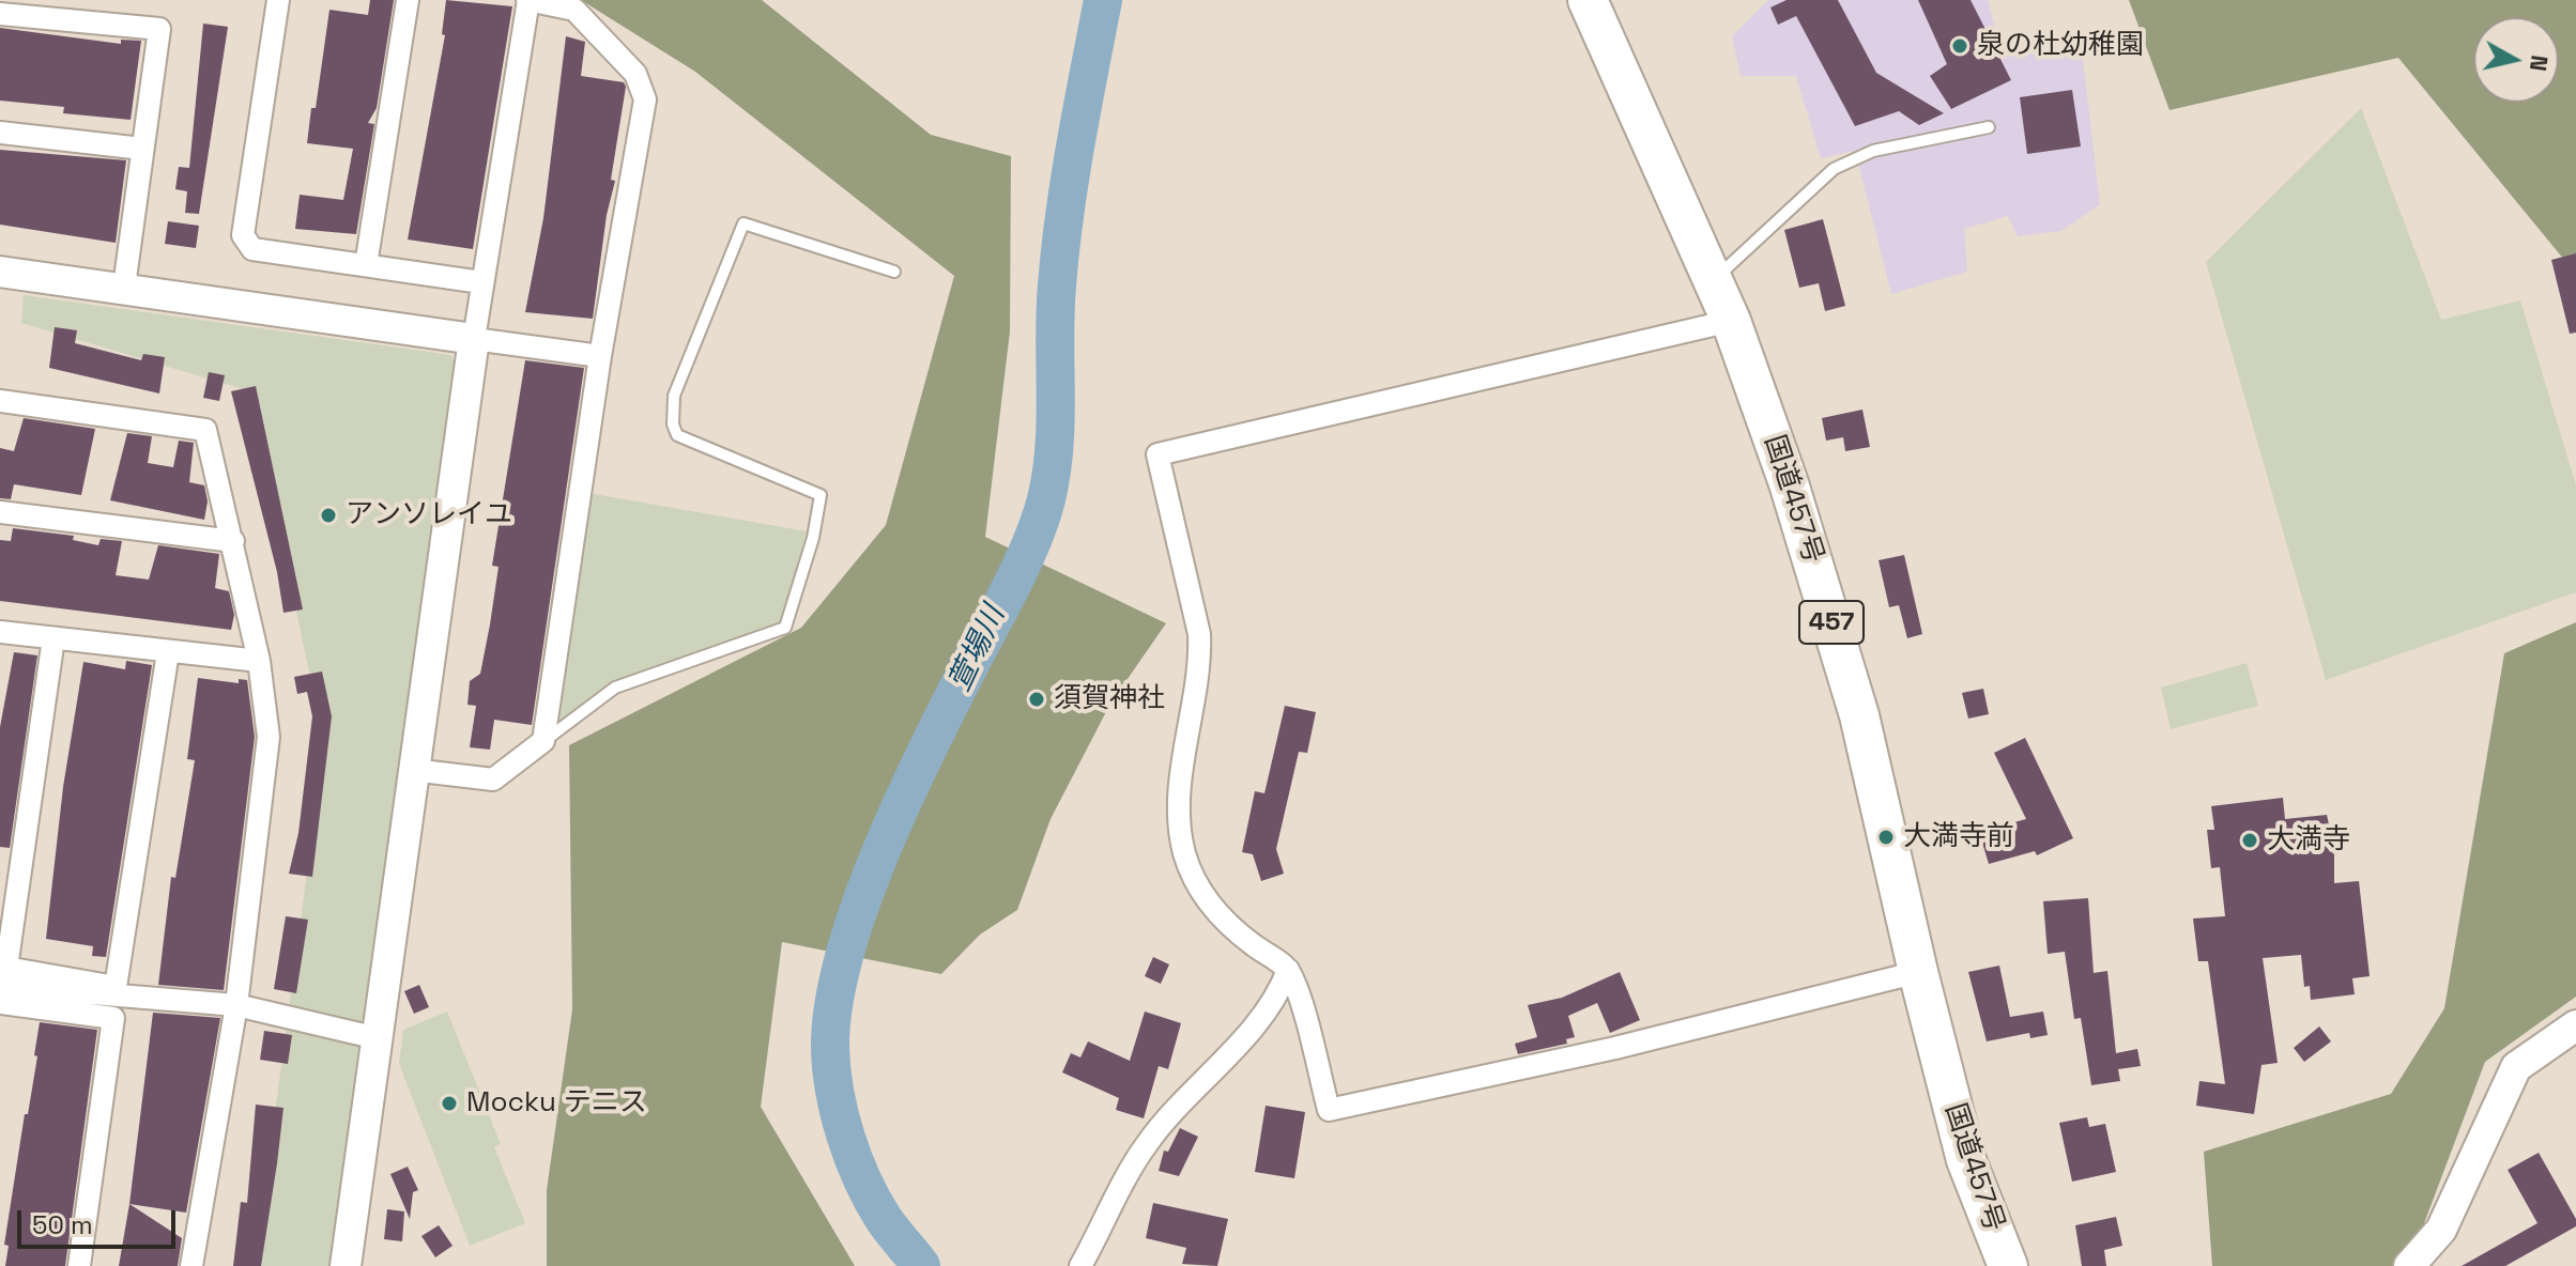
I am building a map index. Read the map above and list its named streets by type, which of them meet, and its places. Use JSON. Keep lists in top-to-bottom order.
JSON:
{
  "streets": {
    "highway": ["国道457号", "457"]
  },
  "water": ["萱場川"],
  "places": [
    "泉の杜幼稚園",
    "アンソレイユ",
    "須賀神社",
    "大満寺前",
    "大満寺",
    "Mocku テニス"
  ],
  "scale_bar": "50 m",
  "north": "right"
}
